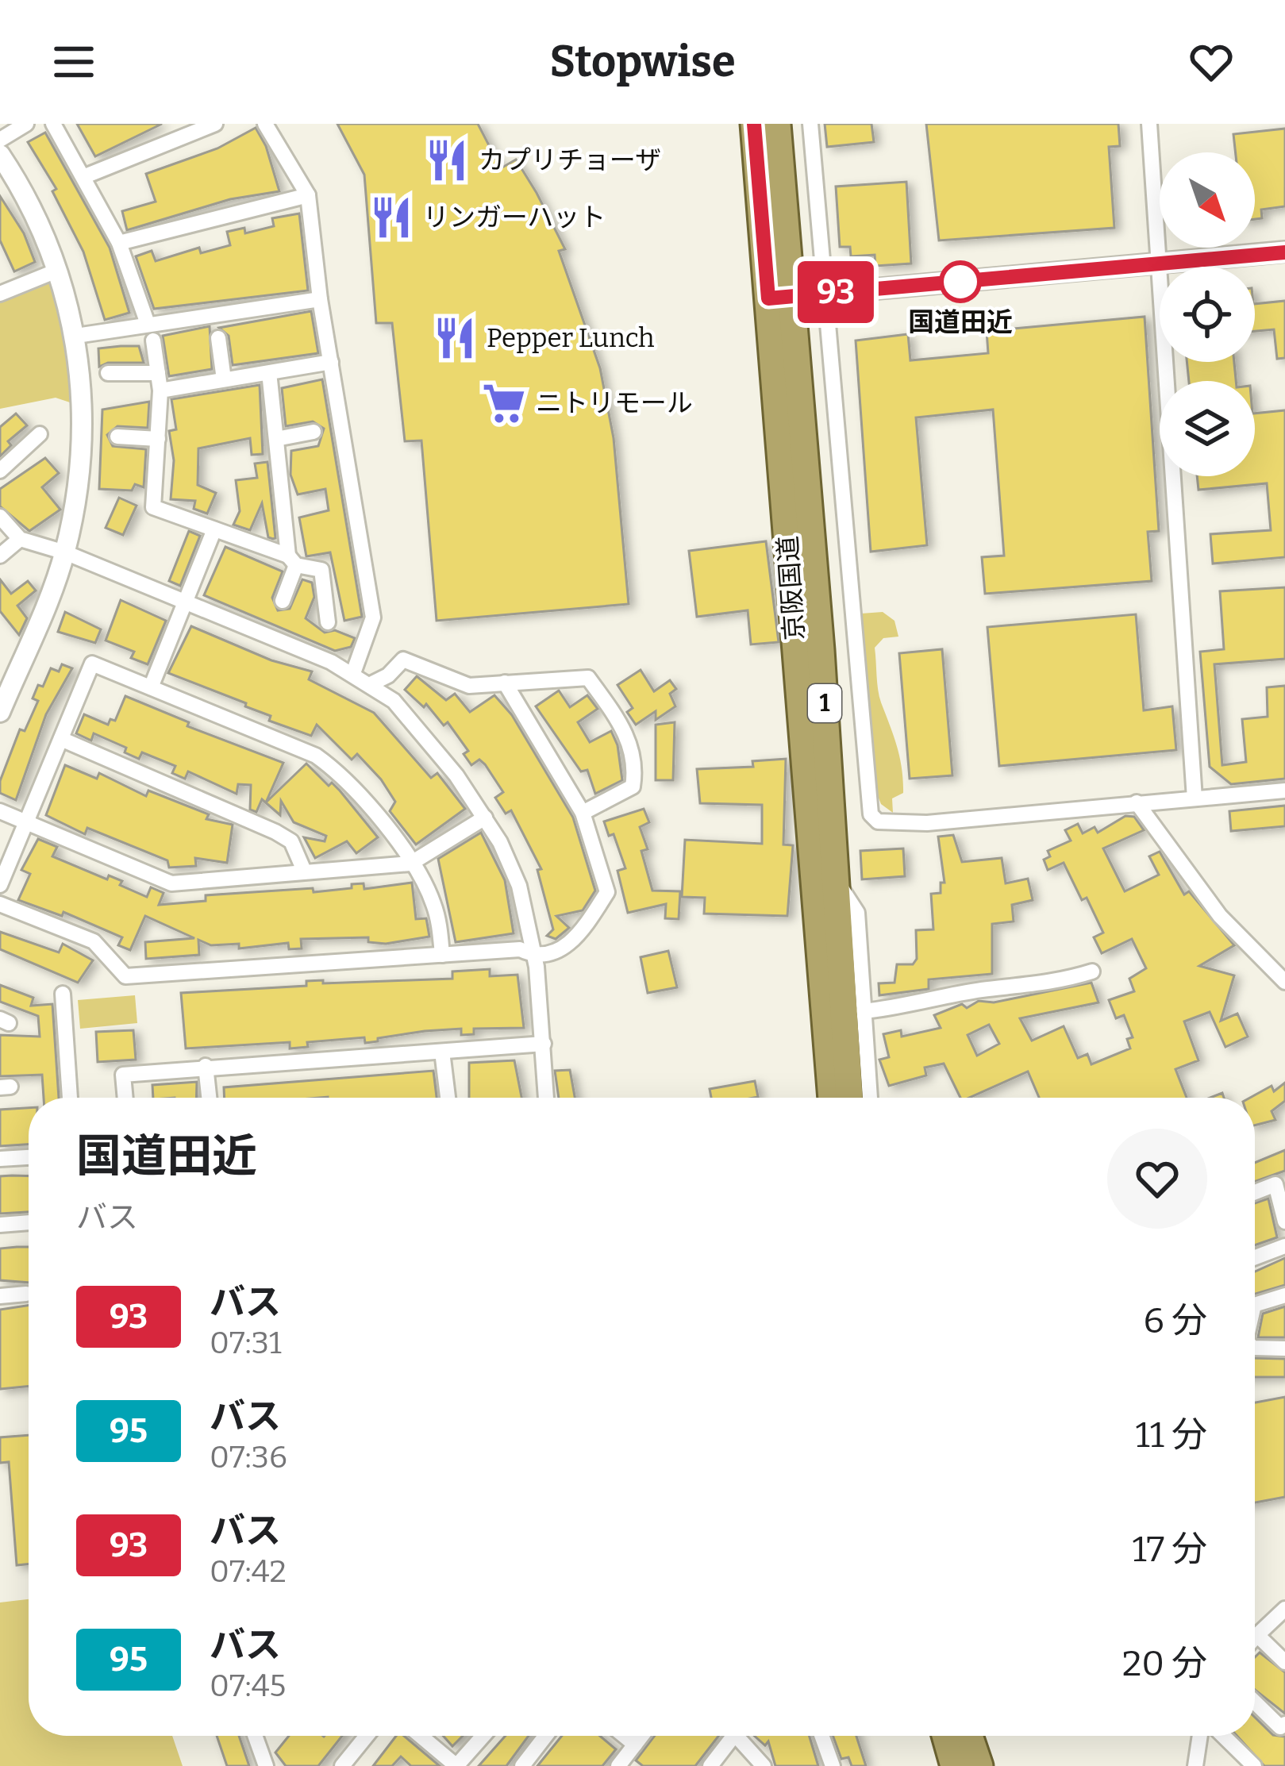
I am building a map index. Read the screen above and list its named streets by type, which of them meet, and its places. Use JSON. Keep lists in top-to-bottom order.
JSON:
{
  "streets": {
    "highway": ["京阪国道", "1"]
  },
  "places": {
    "restaurant": ["カプリチョーザ", "リンガーハット", "Pepper Lunch"],
    "other": ["国道田近"],
    "supermarket": ["ニトリモール"]
  },
  "lines": ["bus line 93"],
  "north": "bottom right",
  "page": {
    "header": "Stopwise",
    "on_map": "93",
    "heading": ["国道田近", "バス"],
    "list": [
      {
        "mark": "93",
        "name": "バス",
        "note": "07:31",
        "value": "6 分"
      },
      {
        "mark": "95",
        "name": "バス",
        "note": "07:36",
        "value": "11 分"
      },
      {
        "mark": "93",
        "name": "バス",
        "note": "07:42",
        "value": "17 分"
      },
      {
        "mark": "95",
        "name": "バス",
        "note": "07:45",
        "value": "20 分"
      }
    ]
  }
}
